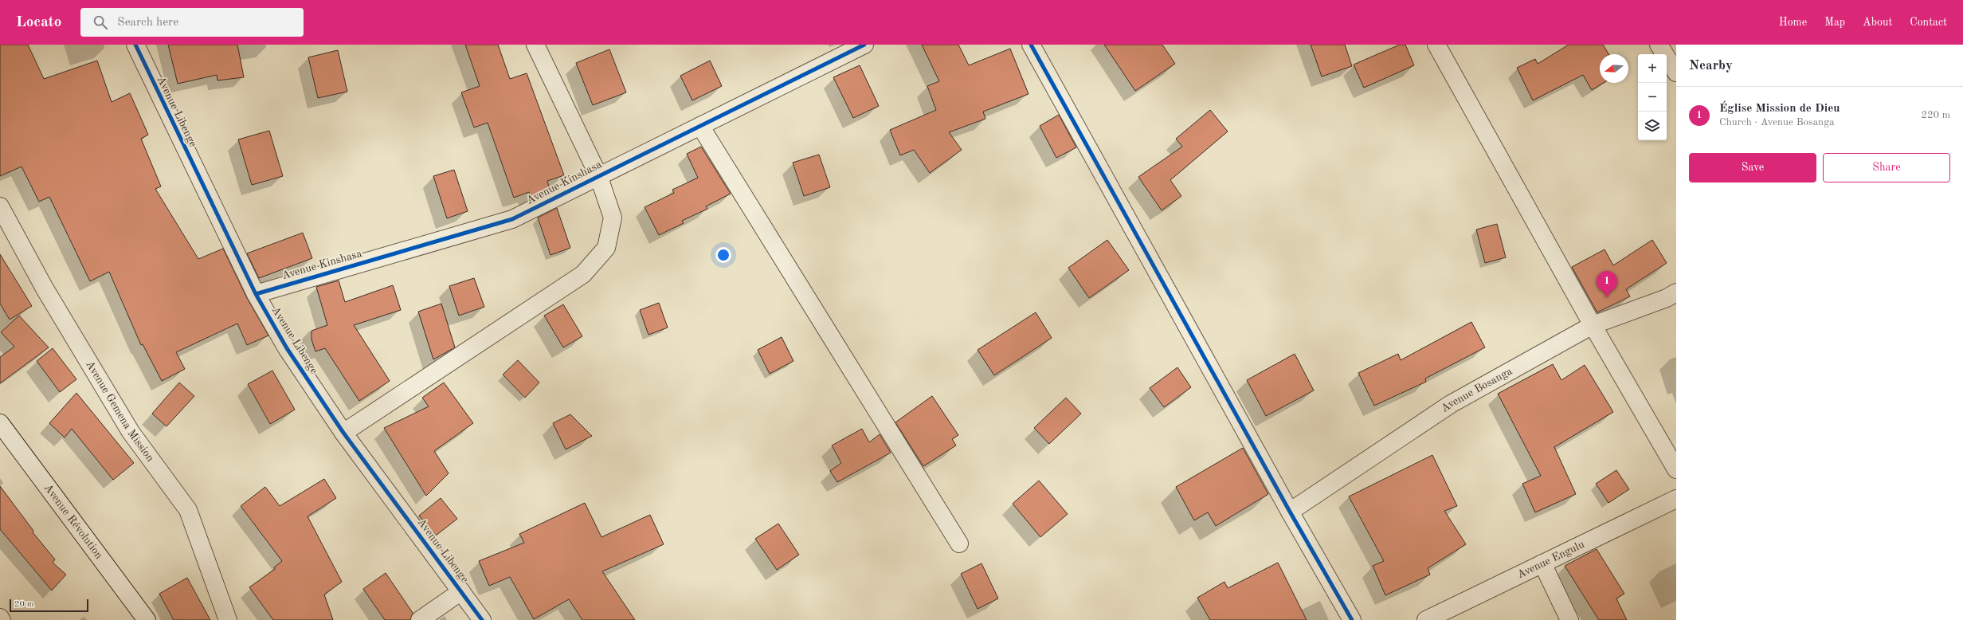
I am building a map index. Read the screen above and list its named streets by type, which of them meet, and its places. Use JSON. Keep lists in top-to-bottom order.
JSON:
{
  "streets": {
    "street": [
      "Avenue Libenge",
      "Avenue Kinshasa",
      "Avenue Bosanga",
      "Avenue Gemena Mission",
      "Avenue Révolution",
      "Avenue Engulu"
    ]
  },
  "crossings": [
    ["Avenue Libenge", "Avenue Kinshasa"]
  ],
  "scale_bar": "20 m",
  "north": "left",
  "page": {
    "header": "Locato",
    "search": "Search here",
    "nav": [
      "Home",
      "Map",
      "About",
      "Contact"
    ],
    "heading": "Nearby",
    "map_buttons": ["+", "−"],
    "list": [
      {
        "mark": "1",
        "name": "Église Mission de Dieu",
        "note": "Church · Avenue Bosanga",
        "value": "220 m"
      }
    ],
    "buttons": ["Save", "Share"],
    "pins": "1",
    "scale": "20 m"
  }
}
